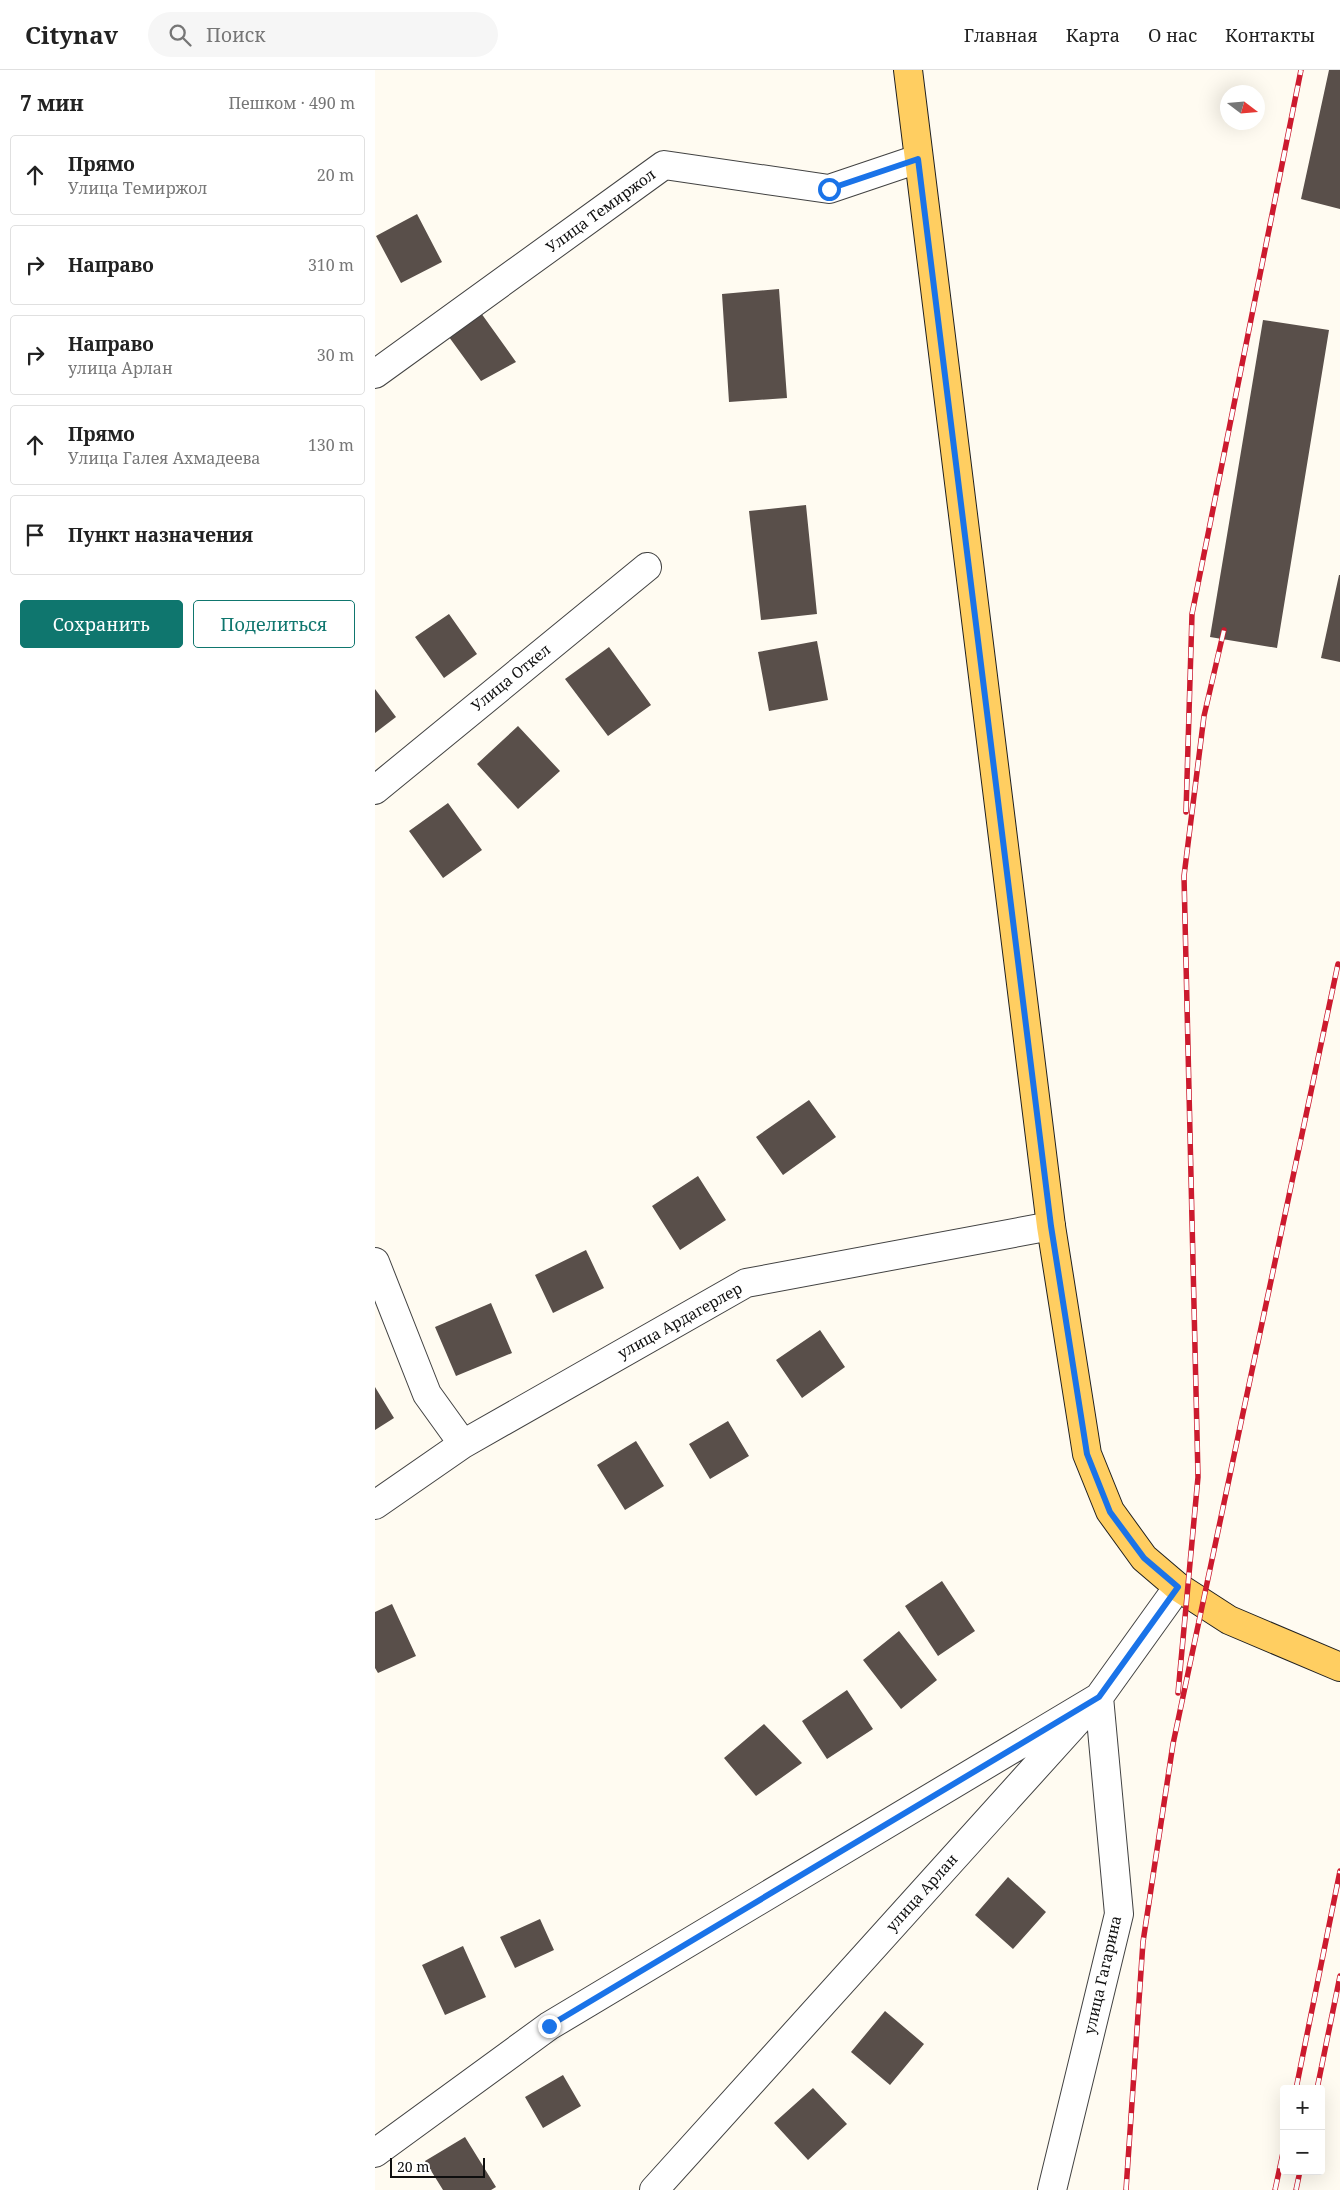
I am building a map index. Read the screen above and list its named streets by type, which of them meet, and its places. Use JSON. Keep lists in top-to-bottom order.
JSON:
{
  "streets": {
    "street": [
      "Улица Темиржол",
      "Улица Откел",
      "улица Ардагерлер",
      "улица Арлан",
      "улица Гагарина"
    ]
  },
  "crossings": [
    ["улица Арлан", "улица Гагарина"]
  ],
  "scale_bar": "20 m",
  "north": "right",
  "page": {
    "header": "Citynav",
    "search": "Поиск",
    "nav": [
      "Главная",
      "Карта",
      "О нас",
      "Контакты"
    ],
    "heading": ["7 мин", "Пешком · 490 m"],
    "list": [
      ["Прямо", "Улица Темиржол", "20 m"],
      ["Направо", "310 m"],
      ["Направо", "улица Арлан", "30 m"],
      ["Прямо", "Улица Галея Ахмадеева", "130 m"],
      "Пункт назначения"
    ],
    "buttons": ["Сохранить", "Поделиться"],
    "map_buttons": ["+", "−"],
    "scale": "20 m"
  }
}
